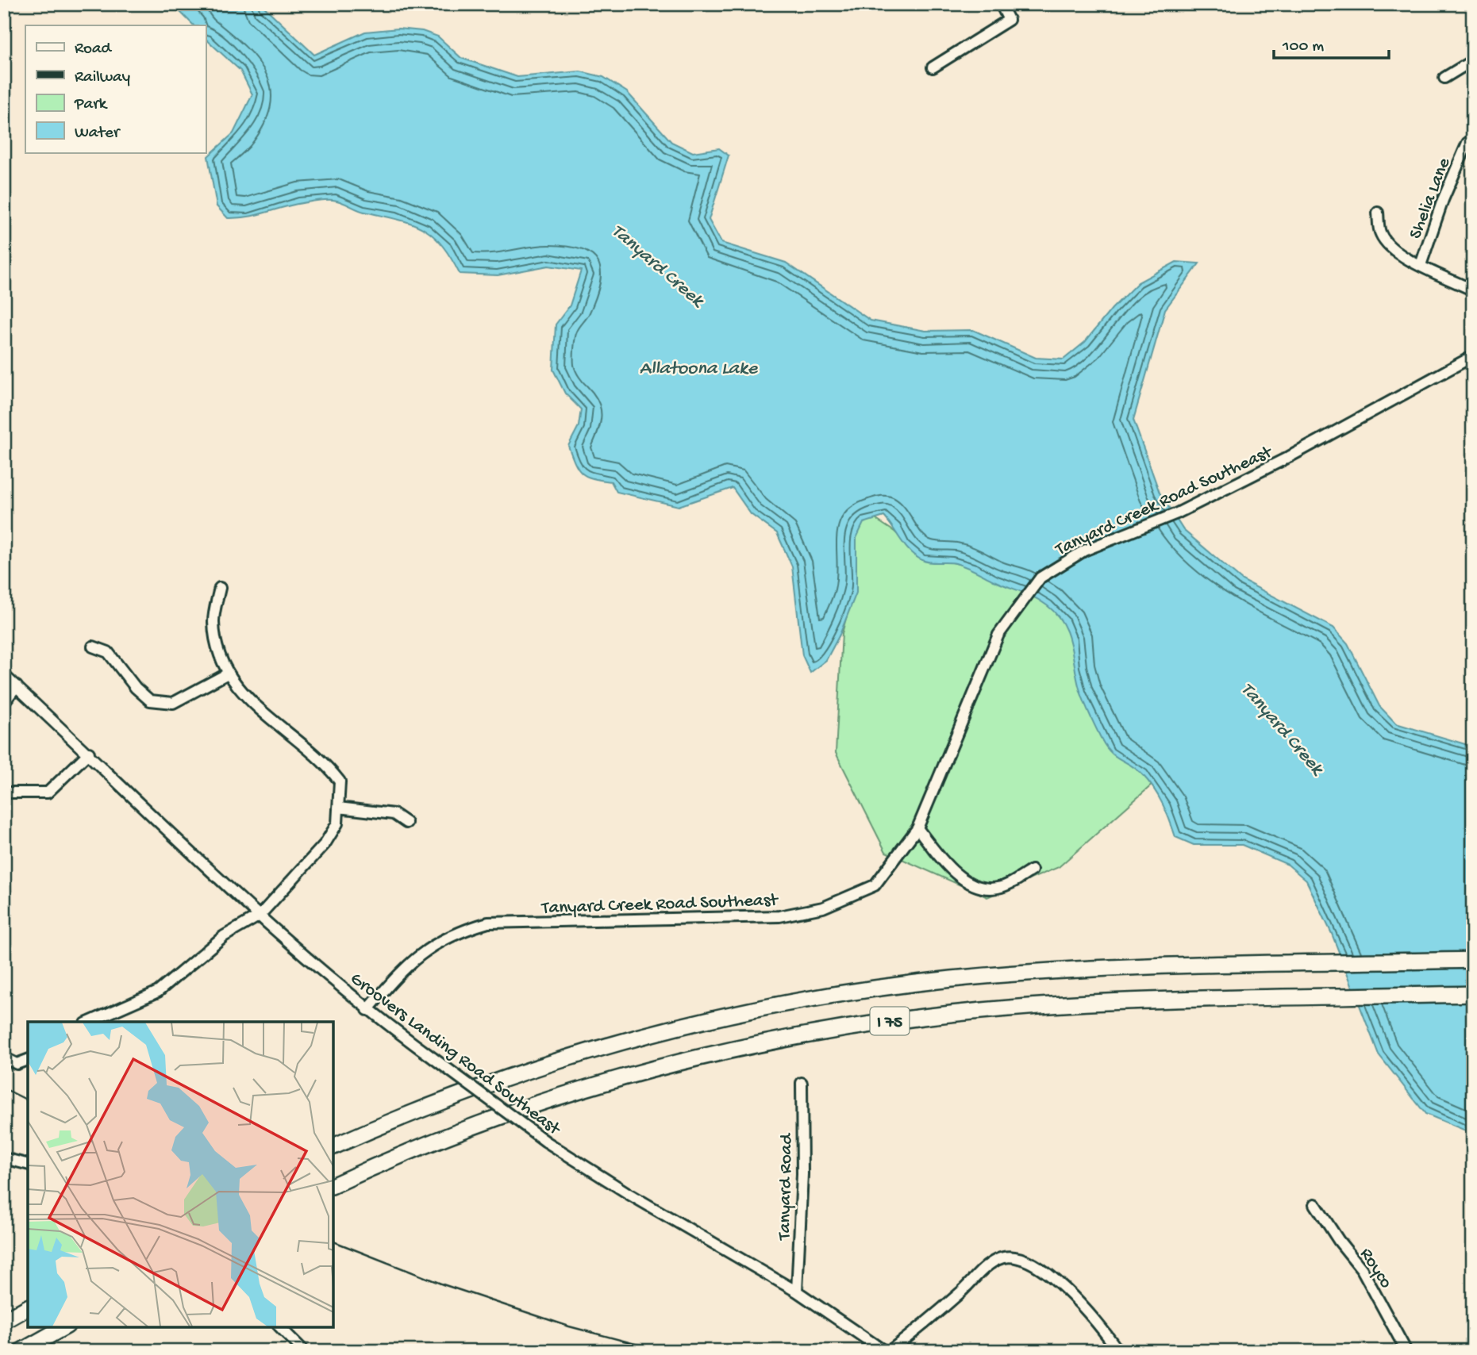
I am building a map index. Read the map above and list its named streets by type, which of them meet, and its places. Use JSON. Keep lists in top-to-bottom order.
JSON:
{
  "streets": {
    "highway": ["I 75"],
    "street": [
      "Shelia Lane",
      "Tanyard Creek Road Southeast",
      "Groovers Landing Road Southeast",
      "Tanyard Road",
      "Royco"
    ]
  },
  "crossings": [
    ["Tanyard Creek Road Southeast", "Groovers Landing Road Southeast"],
    ["Groovers Landing Road Southeast", "Tanyard Road"]
  ],
  "water": ["Tanyard Creek", "Allatoona Lake"],
  "legend": [
    "Road",
    "Railway",
    "Park",
    "Water"
  ],
  "scale_bar": "100 m"
}
